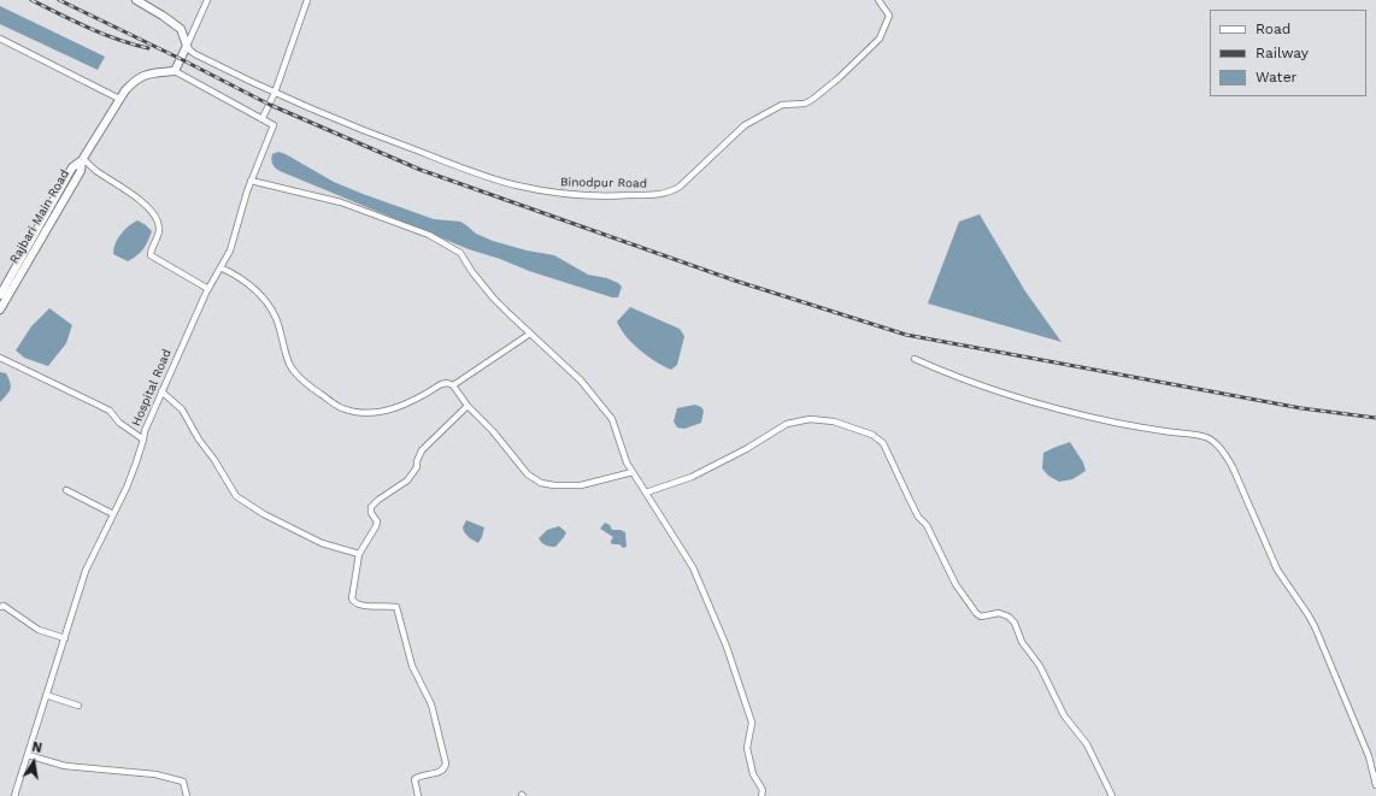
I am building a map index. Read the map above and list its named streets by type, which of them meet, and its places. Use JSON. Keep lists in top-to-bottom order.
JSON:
{
  "streets": {
    "street": ["Binodpur Road", "Rajbari Main Road", "Hospital Road"]
  },
  "legend": ["Road", "Railway", "Water"],
  "north": "top"
}
